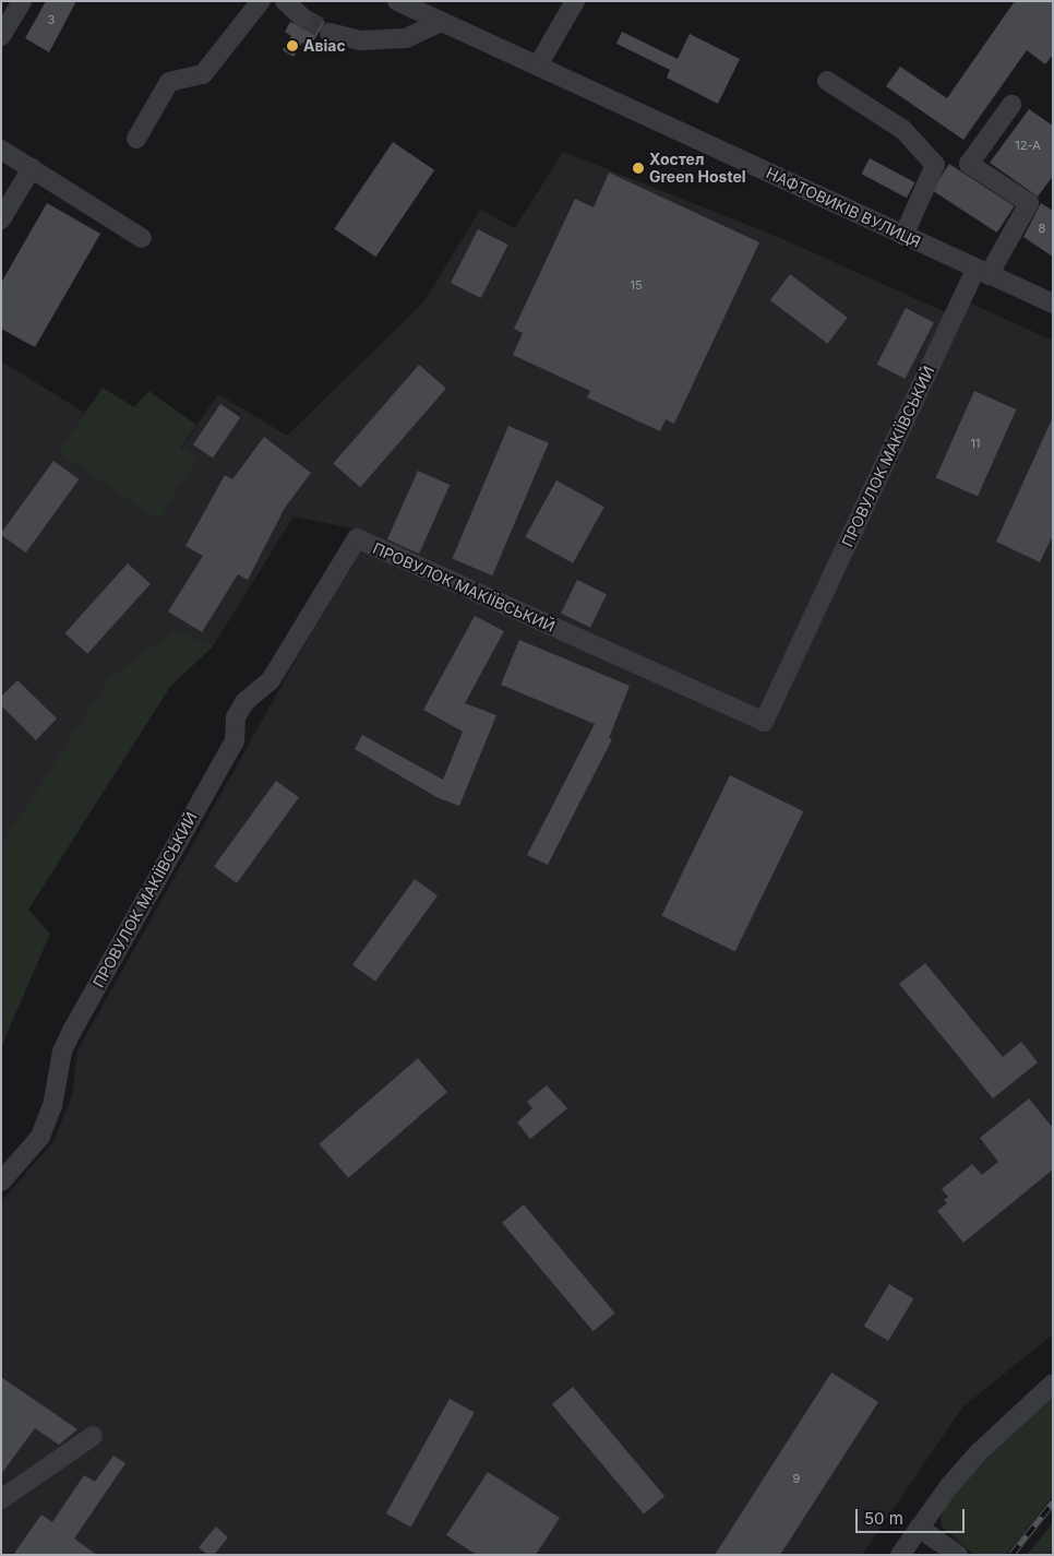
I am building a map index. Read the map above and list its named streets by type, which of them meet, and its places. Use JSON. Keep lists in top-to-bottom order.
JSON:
{
  "streets": {
    "street": ["НАФТОВИКІВ ВУЛИЦЯ", "ПРОВУЛОК МАКІЇВСЬКИЙ"]
  },
  "crossings": [
    ["НАФТОВИКІВ ВУЛИЦЯ", "ПРОВУЛОК МАКІЇВСЬКИЙ"]
  ],
  "places": ["Авіас", "Хостел Green Hostel"],
  "house_numbers": [
    "3",
    "12-А",
    "8",
    "15",
    "11",
    "9"
  ],
  "scale_bar": "50 m"
}
